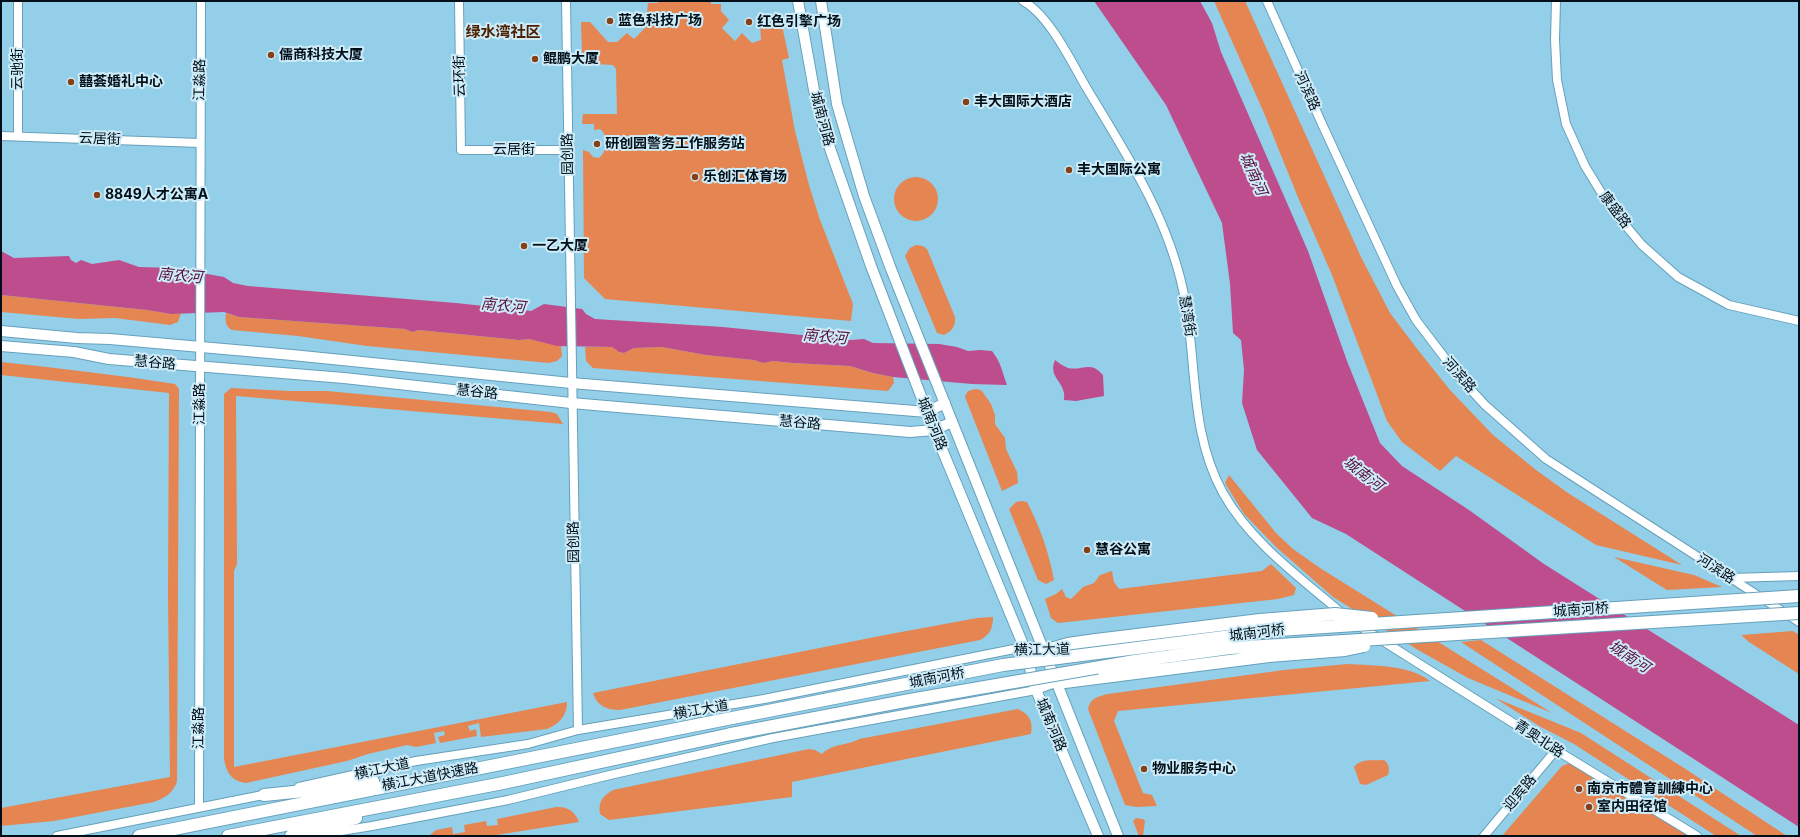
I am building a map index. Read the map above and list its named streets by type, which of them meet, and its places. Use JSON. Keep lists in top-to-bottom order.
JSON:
{
  "streets": {
    "highway": ["城南河桥", "横江大道快速路"],
    "main road": ["城南河路", "慧谷路"],
    "street": [
      "云驰街",
      "云环街",
      "江淼路",
      "河滨路",
      "云居街",
      "园创路",
      "康盛路",
      "慧湾街",
      "横江大道",
      "青奥北路",
      "迎宾路"
    ]
  },
  "crossings": [
    ["云驰街", "云居街"],
    ["云环街", "云居街"],
    ["江淼路", "云居街"],
    ["江淼路", "慧谷路"],
    ["江淼路", "横江大道"],
    ["城南河路", "慧谷路"],
    ["城南河路", "横江大道"],
    ["云居街", "园创路"],
    ["园创路", "慧谷路"],
    ["园创路", "横江大道"],
    ["慧湾街", "横江大道"],
    ["慧湾街", "青奥北路"],
    ["城南河桥", "横江大道快速路"],
    ["横江大道", "青奥北路"],
    ["青奥北路", "迎宾路"]
  ],
  "districts": ["绿水湾社区"],
  "water": ["城南河", "南农河"],
  "places": [
    "蓝色科技广场",
    "红色引擎广场",
    "儒商科技大厦",
    "鲲鹏大厦",
    "囍荟婚礼中心",
    "丰大国际大酒店",
    "研创园警务工作服务站",
    "丰大国际公寓",
    "乐创汇体育场",
    "8849人才公寓A",
    "一乙大厦",
    "慧谷公寓",
    "物业服务中心",
    "南京市體育訓練中心",
    "室内田径馆"
  ]
}
